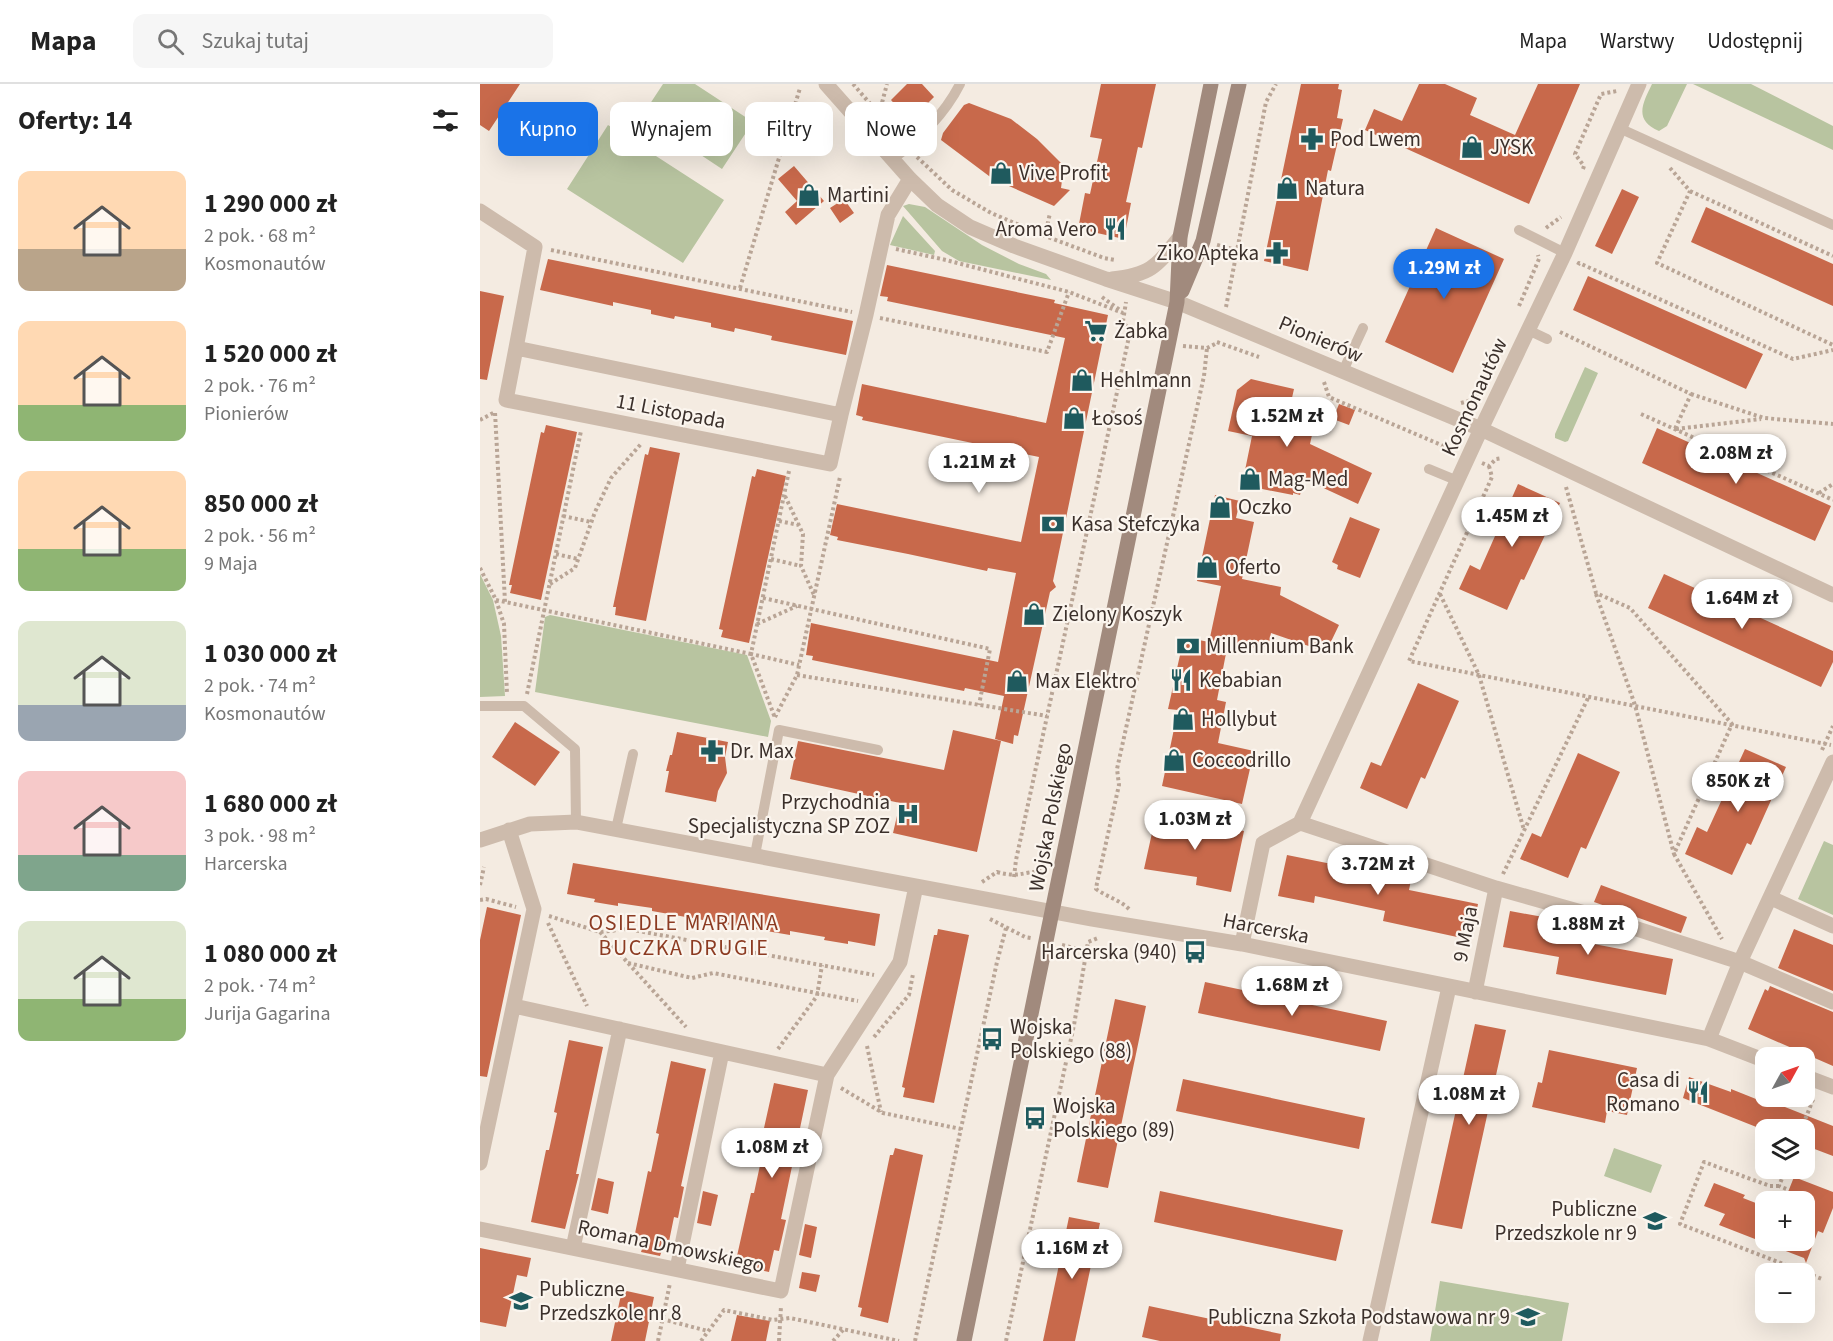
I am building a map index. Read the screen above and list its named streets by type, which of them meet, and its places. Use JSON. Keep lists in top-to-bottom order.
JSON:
{
  "streets": {
    "street": [
      "Pionierów",
      "Kosmonautów",
      "11 Listopada",
      "Wojska Polskiego",
      "Harcerska",
      "9 Maja",
      "Romana Dmowskiego"
    ]
  },
  "crossings": [
    ["Pionierów", "Kosmonautów"],
    ["Pionierów", "11 Listopada"],
    ["Pionierów", "Wojska Polskiego"],
    ["Wojska Polskiego", "Harcerska"],
    ["Harcerska", "9 Maja"],
    ["Harcerska", "Romana Dmowskiego"]
  ],
  "districts": ["OSIEDLE MARIANA BUCZKA DRUGIE"],
  "places": {
    "pharmacy": ["Pod Lwem", "Ziko Apteka", "Dr. Max"],
    "shop": [
      "JYSK",
      "Vive Profit",
      "Natura",
      "Martini",
      "Hehlmann",
      "Łosoś",
      "Mag-Med",
      "Oczko",
      "Oferto",
      "Zielony Koszyk",
      "Max Elektro",
      "Hollybut",
      "Coccodrillo"
    ],
    "restaurant": ["Aroma Vero", "Kebabian", "Casa di Romano"],
    "supermarket": ["Żabka"],
    "bank": ["Kasa Stefczyka", "Millennium Bank"],
    "hospital": ["Przychodnia Specjalistyczna SP ZOZ"],
    "bus stop": ["Harcerska (940)", "Wojska Polskiego (88)", "Wojska Polskiego (89)"],
    "school or university": ["Publiczne Przedszkole nr 9", "Publiczne Przedszkole nr 8", "Publiczna Szkoła Podstawowa nr 9"]
  },
  "north": "top right",
  "page": {
    "header": "Mapa",
    "search": "Szukaj tutaj",
    "nav": ["Mapa", "Warstwy", "Udostępnij"],
    "heading": "Oferty: 14",
    "chip": [
      "Kupno",
      "Wynajem",
      "Filtry",
      "Nowe"
    ],
    "list": [
      {
        "name": "1 290 000 zł",
        "note": "2 pok. · 68 m² · Kosmonautów"
      },
      {
        "name": "1 520 000 zł",
        "note": "2 pok. · 76 m² · Pionierów"
      },
      {
        "name": "850 000 zł",
        "note": "2 pok. · 56 m² · 9 Maja"
      },
      {
        "name": "1 030 000 zł",
        "note": "2 pok. · 74 m² · Kosmonautów"
      },
      {
        "name": "1 680 000 zł",
        "note": "3 pok. · 98 m² · Harcerska"
      },
      {
        "name": "1 080 000 zł",
        "note": "2 pok. · 74 m² · Jurija Gagarina"
      }
    ],
    "price": [
      "1.29M zł",
      "1.52M zł",
      "2.08M zł",
      "1.21M zł",
      "1.45M zł",
      "1.64M zł",
      "850K zł",
      "1.03M zł",
      "3.72M zł",
      "1.88M zł",
      "1.68M zł",
      "1.08M zł",
      "1.08M zł",
      "1.16M zł"
    ],
    "map_buttons": ["+", "−"]
  }
}
